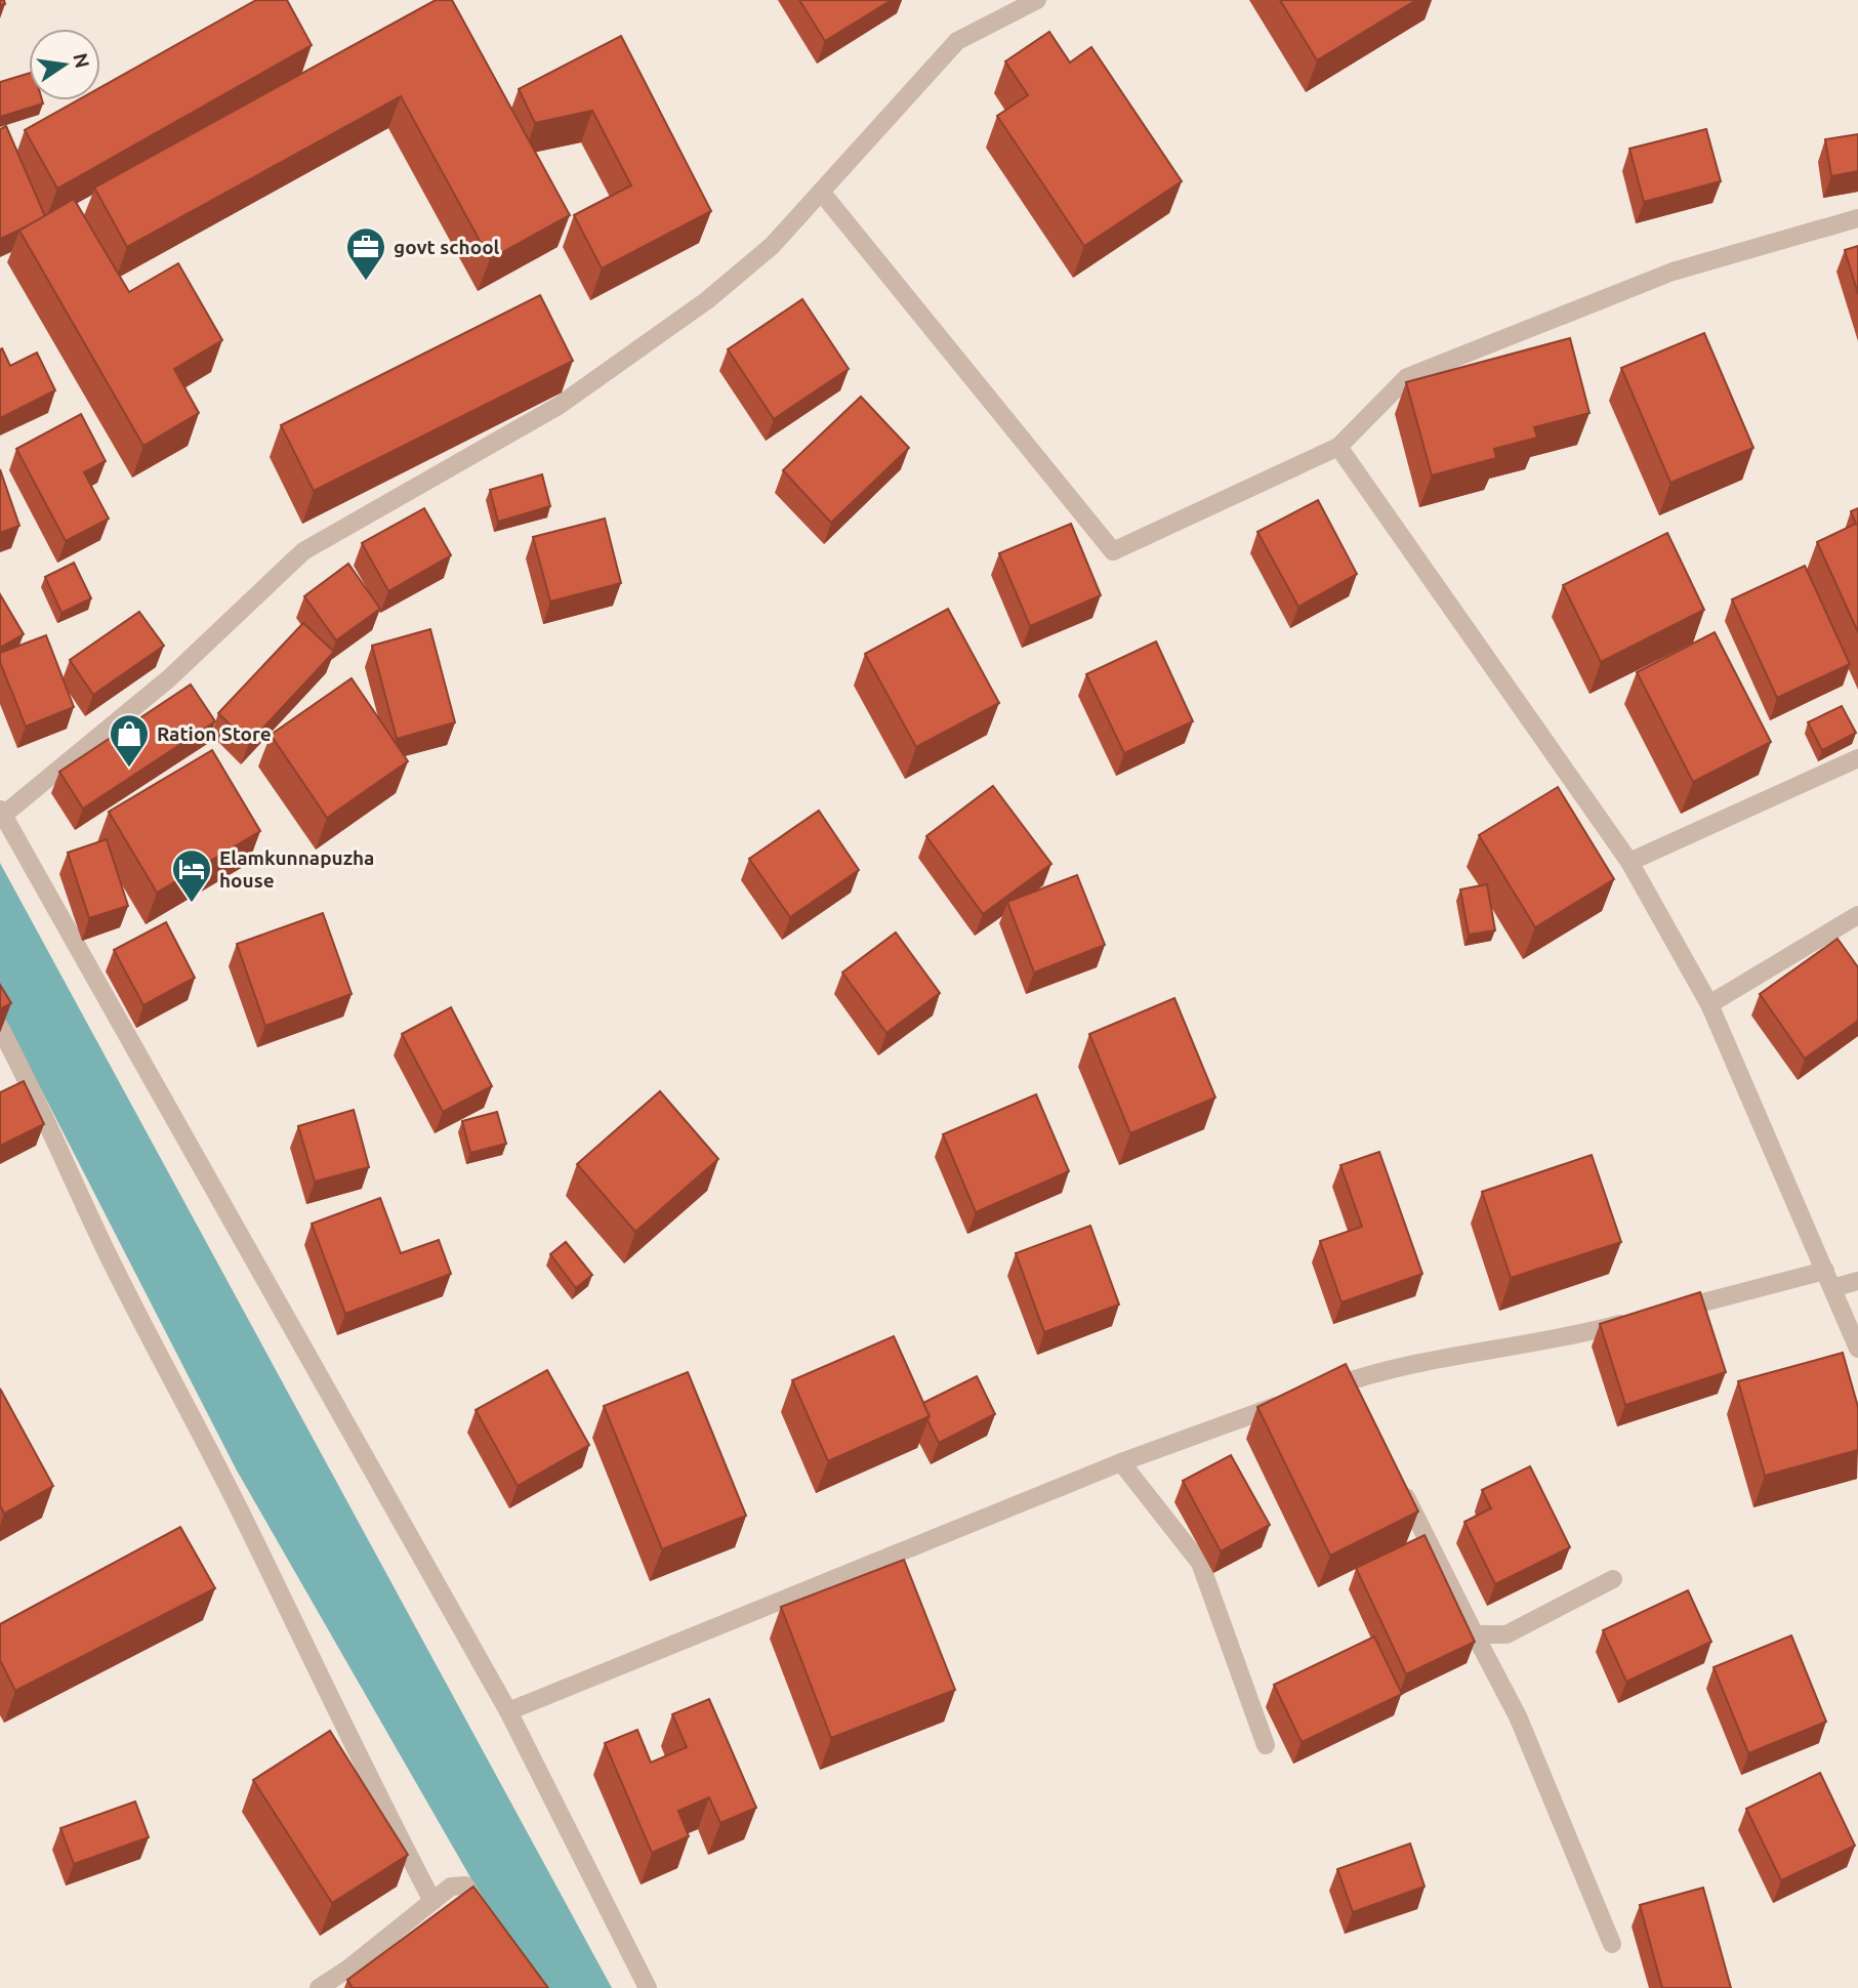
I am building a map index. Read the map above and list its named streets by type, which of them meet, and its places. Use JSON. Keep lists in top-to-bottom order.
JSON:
{
  "places": {
    "office": ["govt school"],
    "shop": ["Ration Store"],
    "hotel": ["Elamkunnapuzha house"]
  },
  "north": "right"
}
